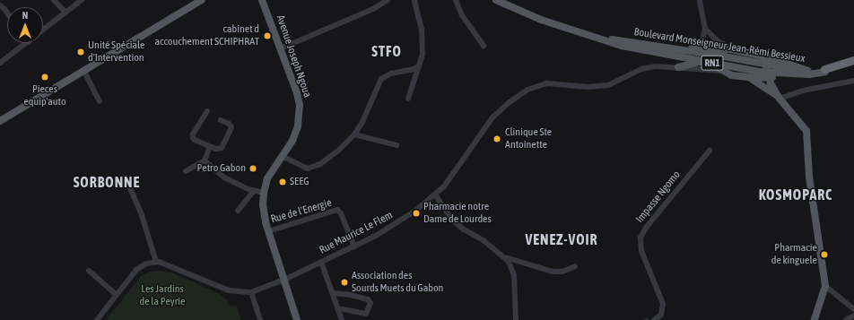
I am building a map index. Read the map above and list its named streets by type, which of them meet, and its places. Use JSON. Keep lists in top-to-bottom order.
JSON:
{
  "streets": {
    "highway": ["Boulevard Monseigneur Jean-Rémi Bessieux", "RN1"],
    "main road": ["Avenue Joseph Ngoua"],
    "street": ["Impasse Ngomo", "Rue de l'Energie", "Rue Maurice Le Flem"]
  },
  "crossings": [
    ["Avenue Joseph Ngoua", "Rue de l'Energie"],
    ["Avenue Joseph Ngoua", "Rue Maurice Le Flem"],
    ["Rue de l'Energie", "Rue Maurice Le Flem"]
  ],
  "districts": [
    "STFO",
    "SORBONNE",
    "KOSMOPARC",
    "VENEZ-VOIR"
  ],
  "parks": ["Les Jardins de la Peyrie"],
  "places": [
    "cabinet d accouchement SCHIPHRAT",
    "Unité Spéciale d'Intervention",
    "Pieces equip'auto",
    "Clinique Ste Antoinette",
    "Petro Gabon",
    "SEEG",
    "Pharmacie notre Dame de Lourdes",
    "Pharmacie de kinguele",
    "Association des Sourds Muets du Gabon"
  ],
  "north": "top"
}
